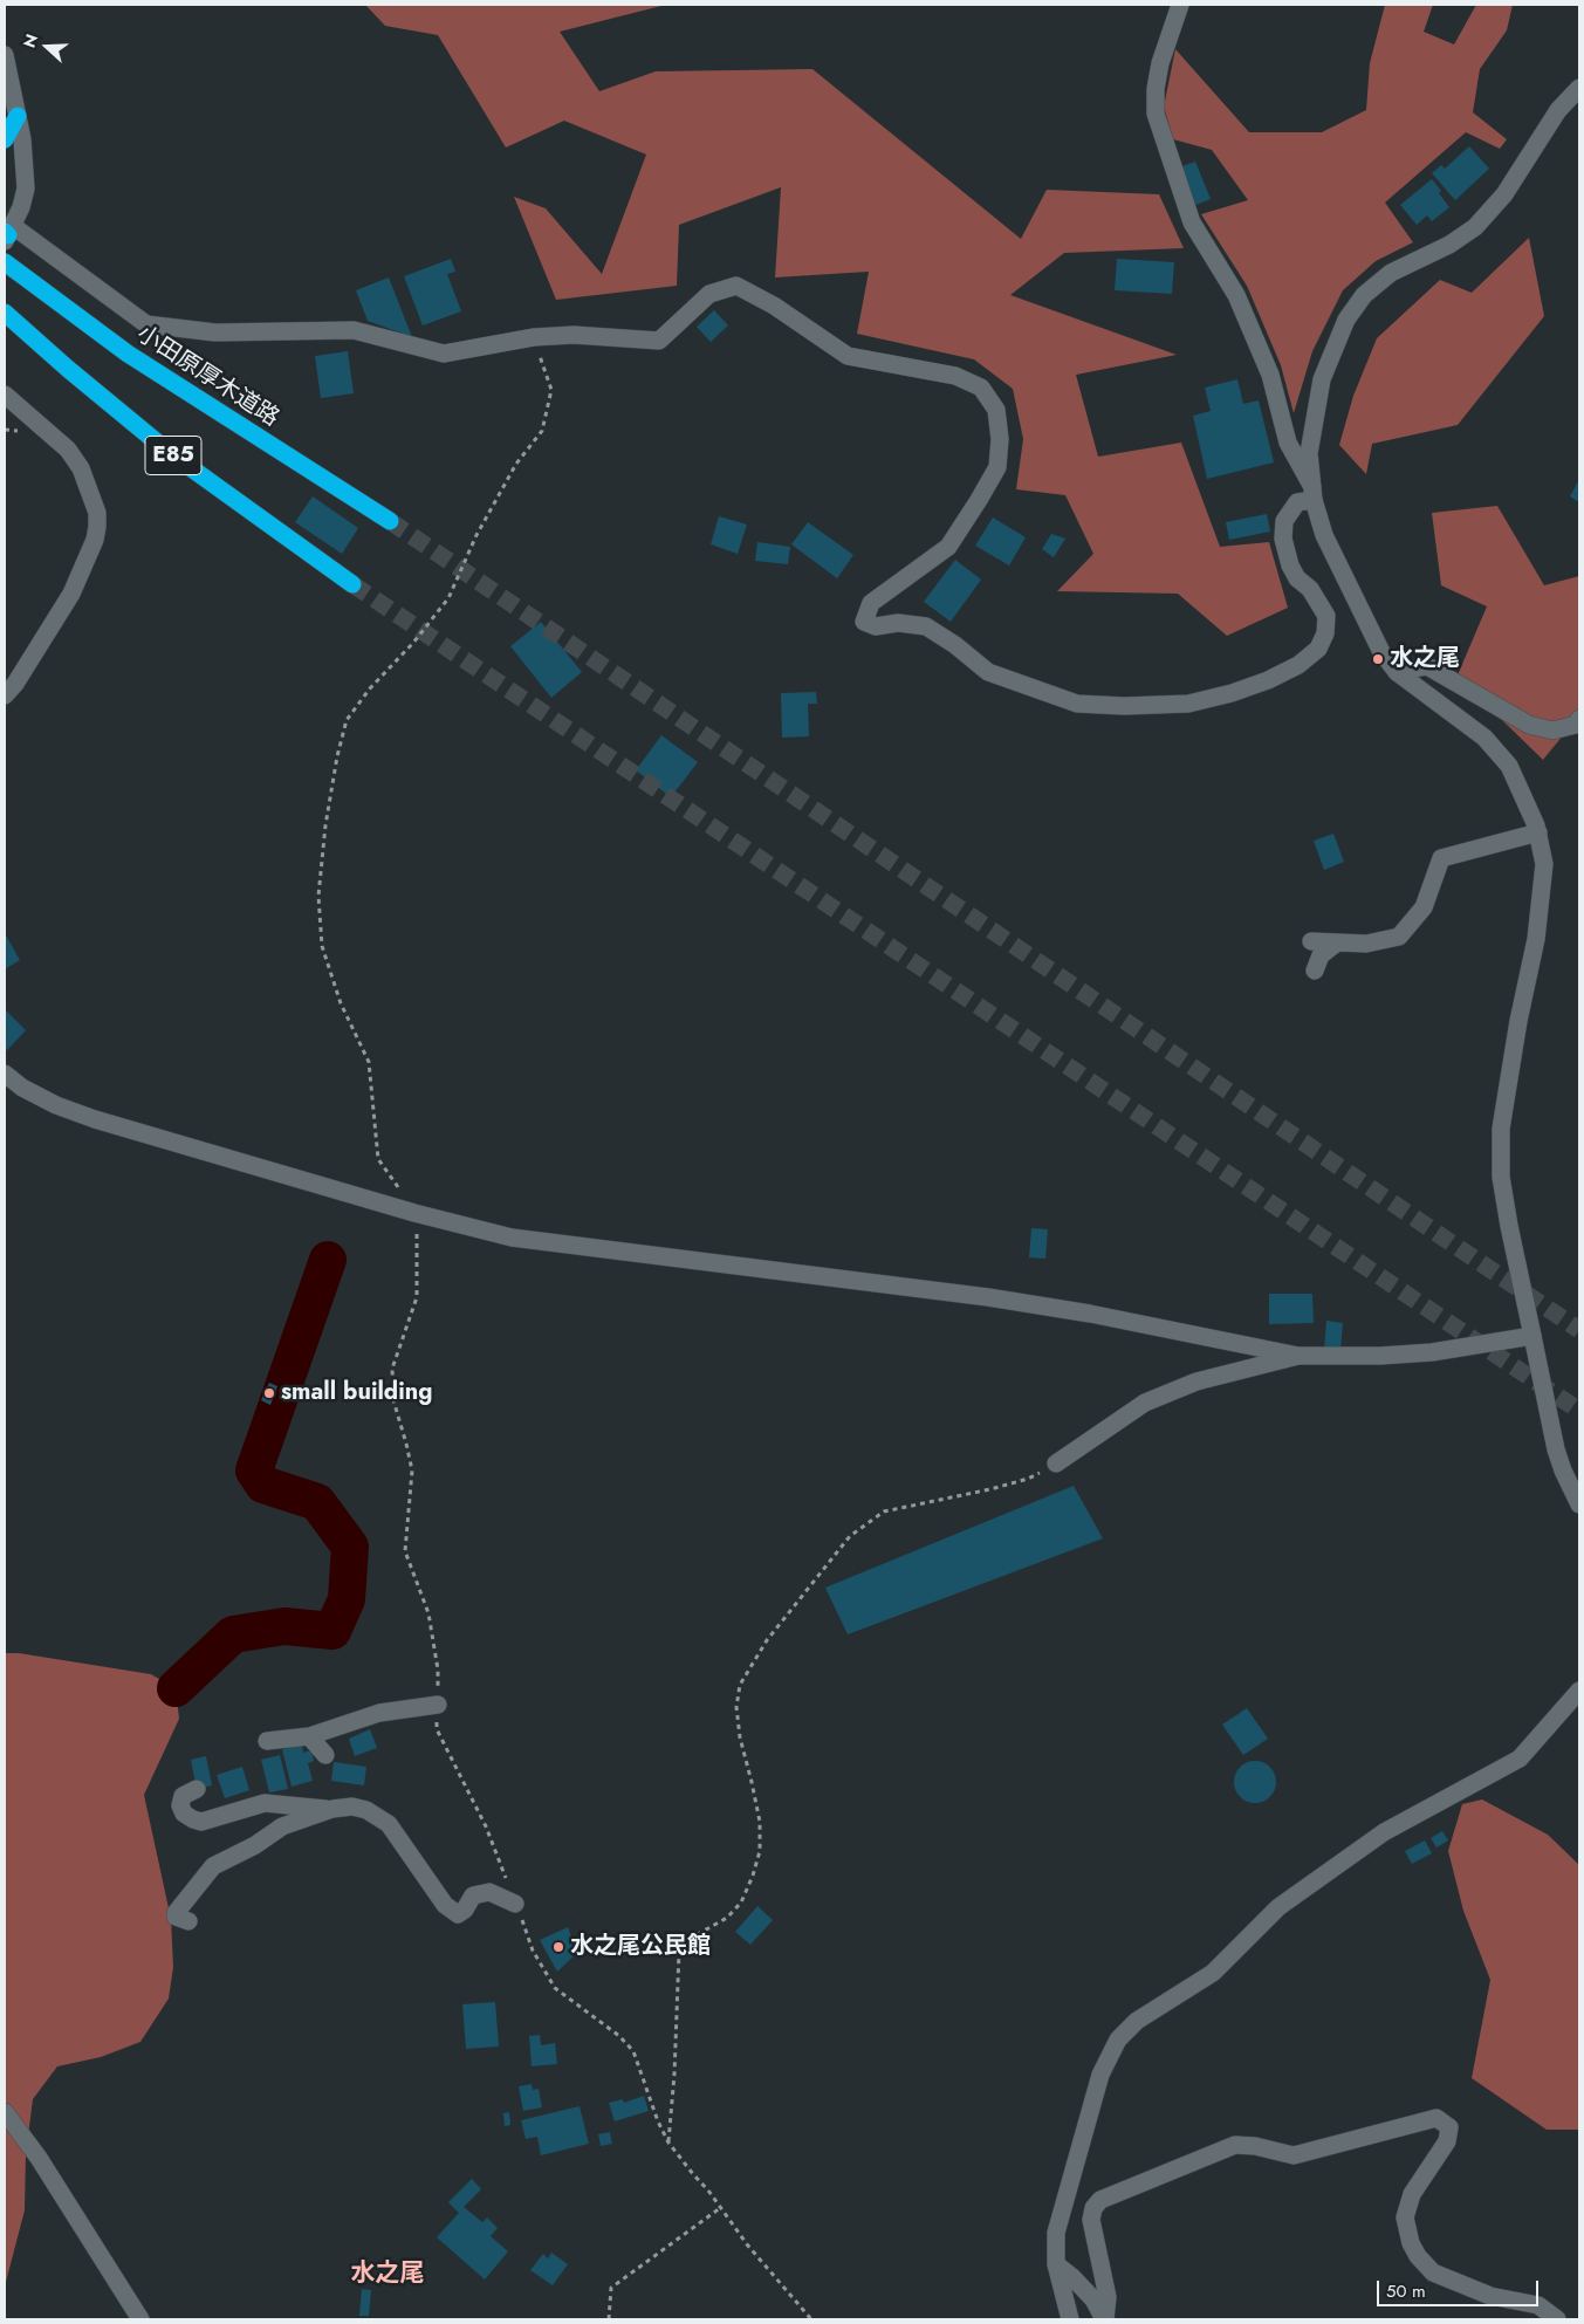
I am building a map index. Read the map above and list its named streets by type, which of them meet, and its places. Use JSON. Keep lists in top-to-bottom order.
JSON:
{
  "streets": {
    "highway": ["小田原厚木道路", "E85"]
  },
  "districts": ["水之尾"],
  "places": ["水之尾", "small building", "水之尾公民館"],
  "scale_bar": "50 m",
  "north": "left"
}
